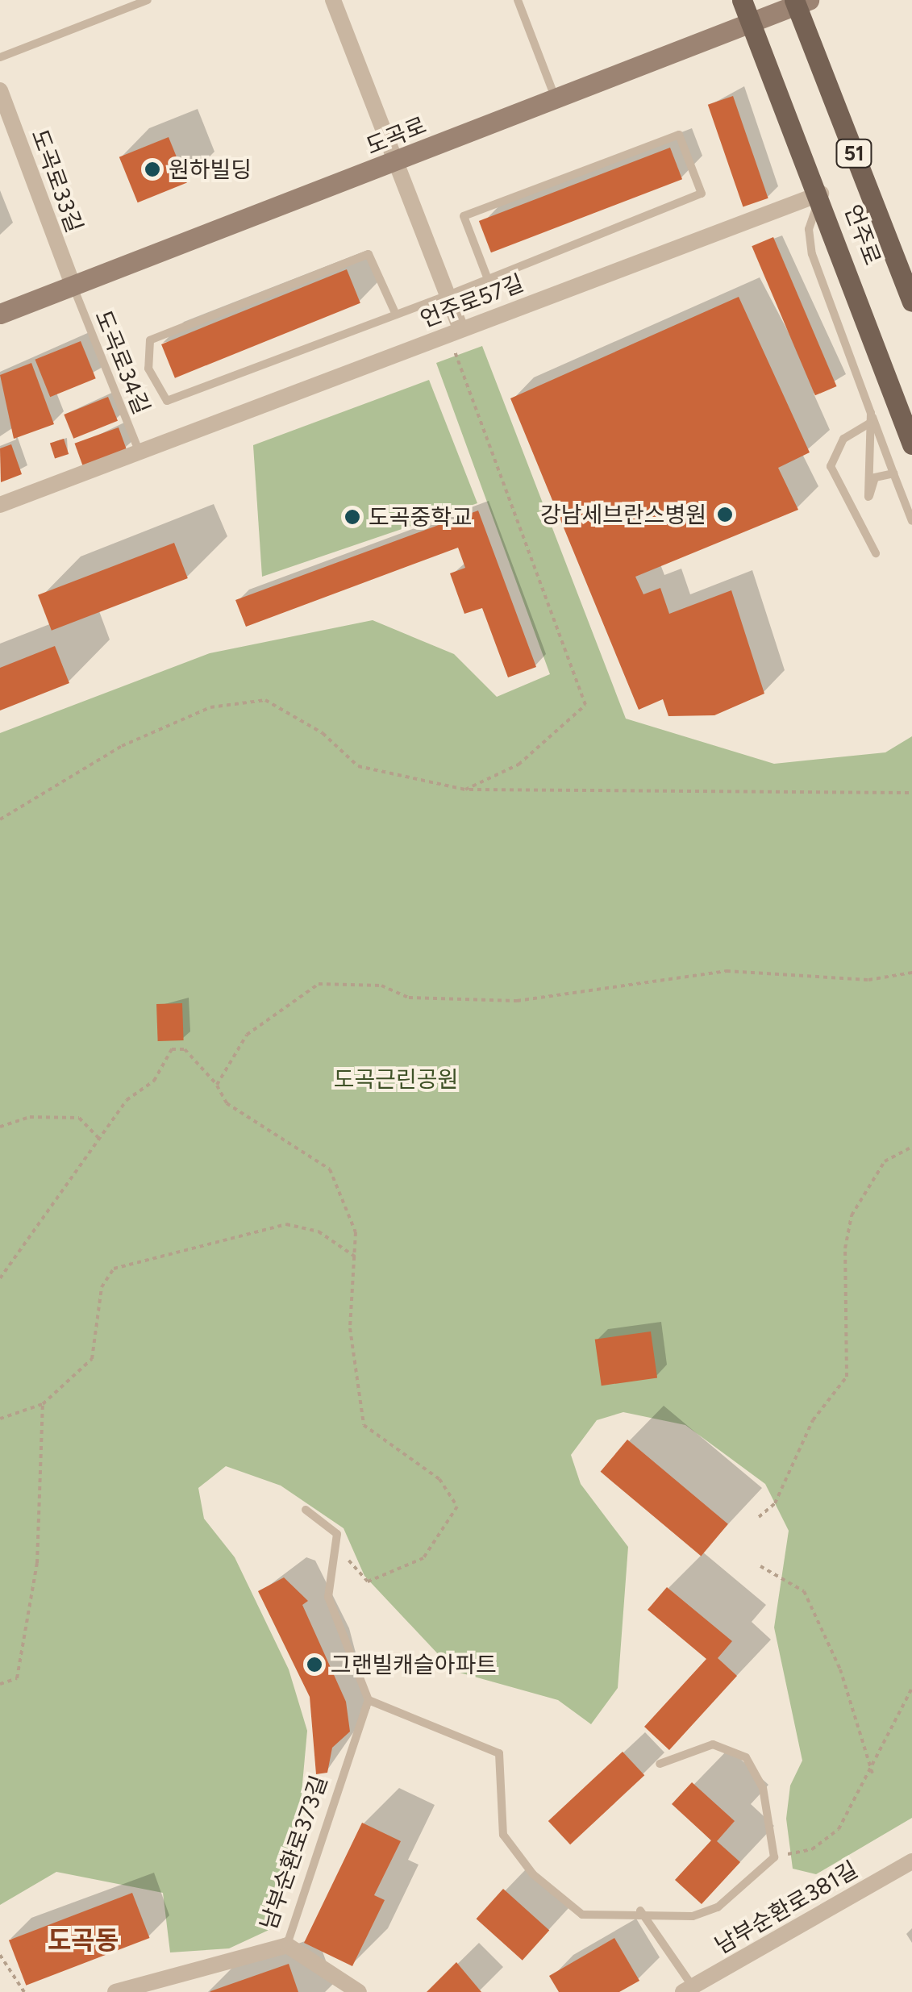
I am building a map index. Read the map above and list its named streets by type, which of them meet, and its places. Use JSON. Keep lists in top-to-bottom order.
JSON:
{
  "streets": {
    "main road": ["도곡로", "51", "언주로"],
    "street": [
      "도곡로33길",
      "언주로57길",
      "남부순환로373길",
      "남부순환로381길"
    ],
    "lane": ["도곡로34길"]
  },
  "crossings": [
    ["도곡로", "도곡로33길"],
    ["도곡로", "언주로"],
    ["도곡로", "도곡로34길"],
    ["도곡로33길", "도곡로34길"],
    ["언주로", "언주로57길"],
    ["언주로57길", "도곡로34길"]
  ],
  "districts": ["도곡동"],
  "parks": ["도곡근린공원"],
  "places": [
    "원하빌딩",
    "강남세브란스병원",
    "도곡중학교",
    "그랜빌캐슬아파트"
  ]
}
